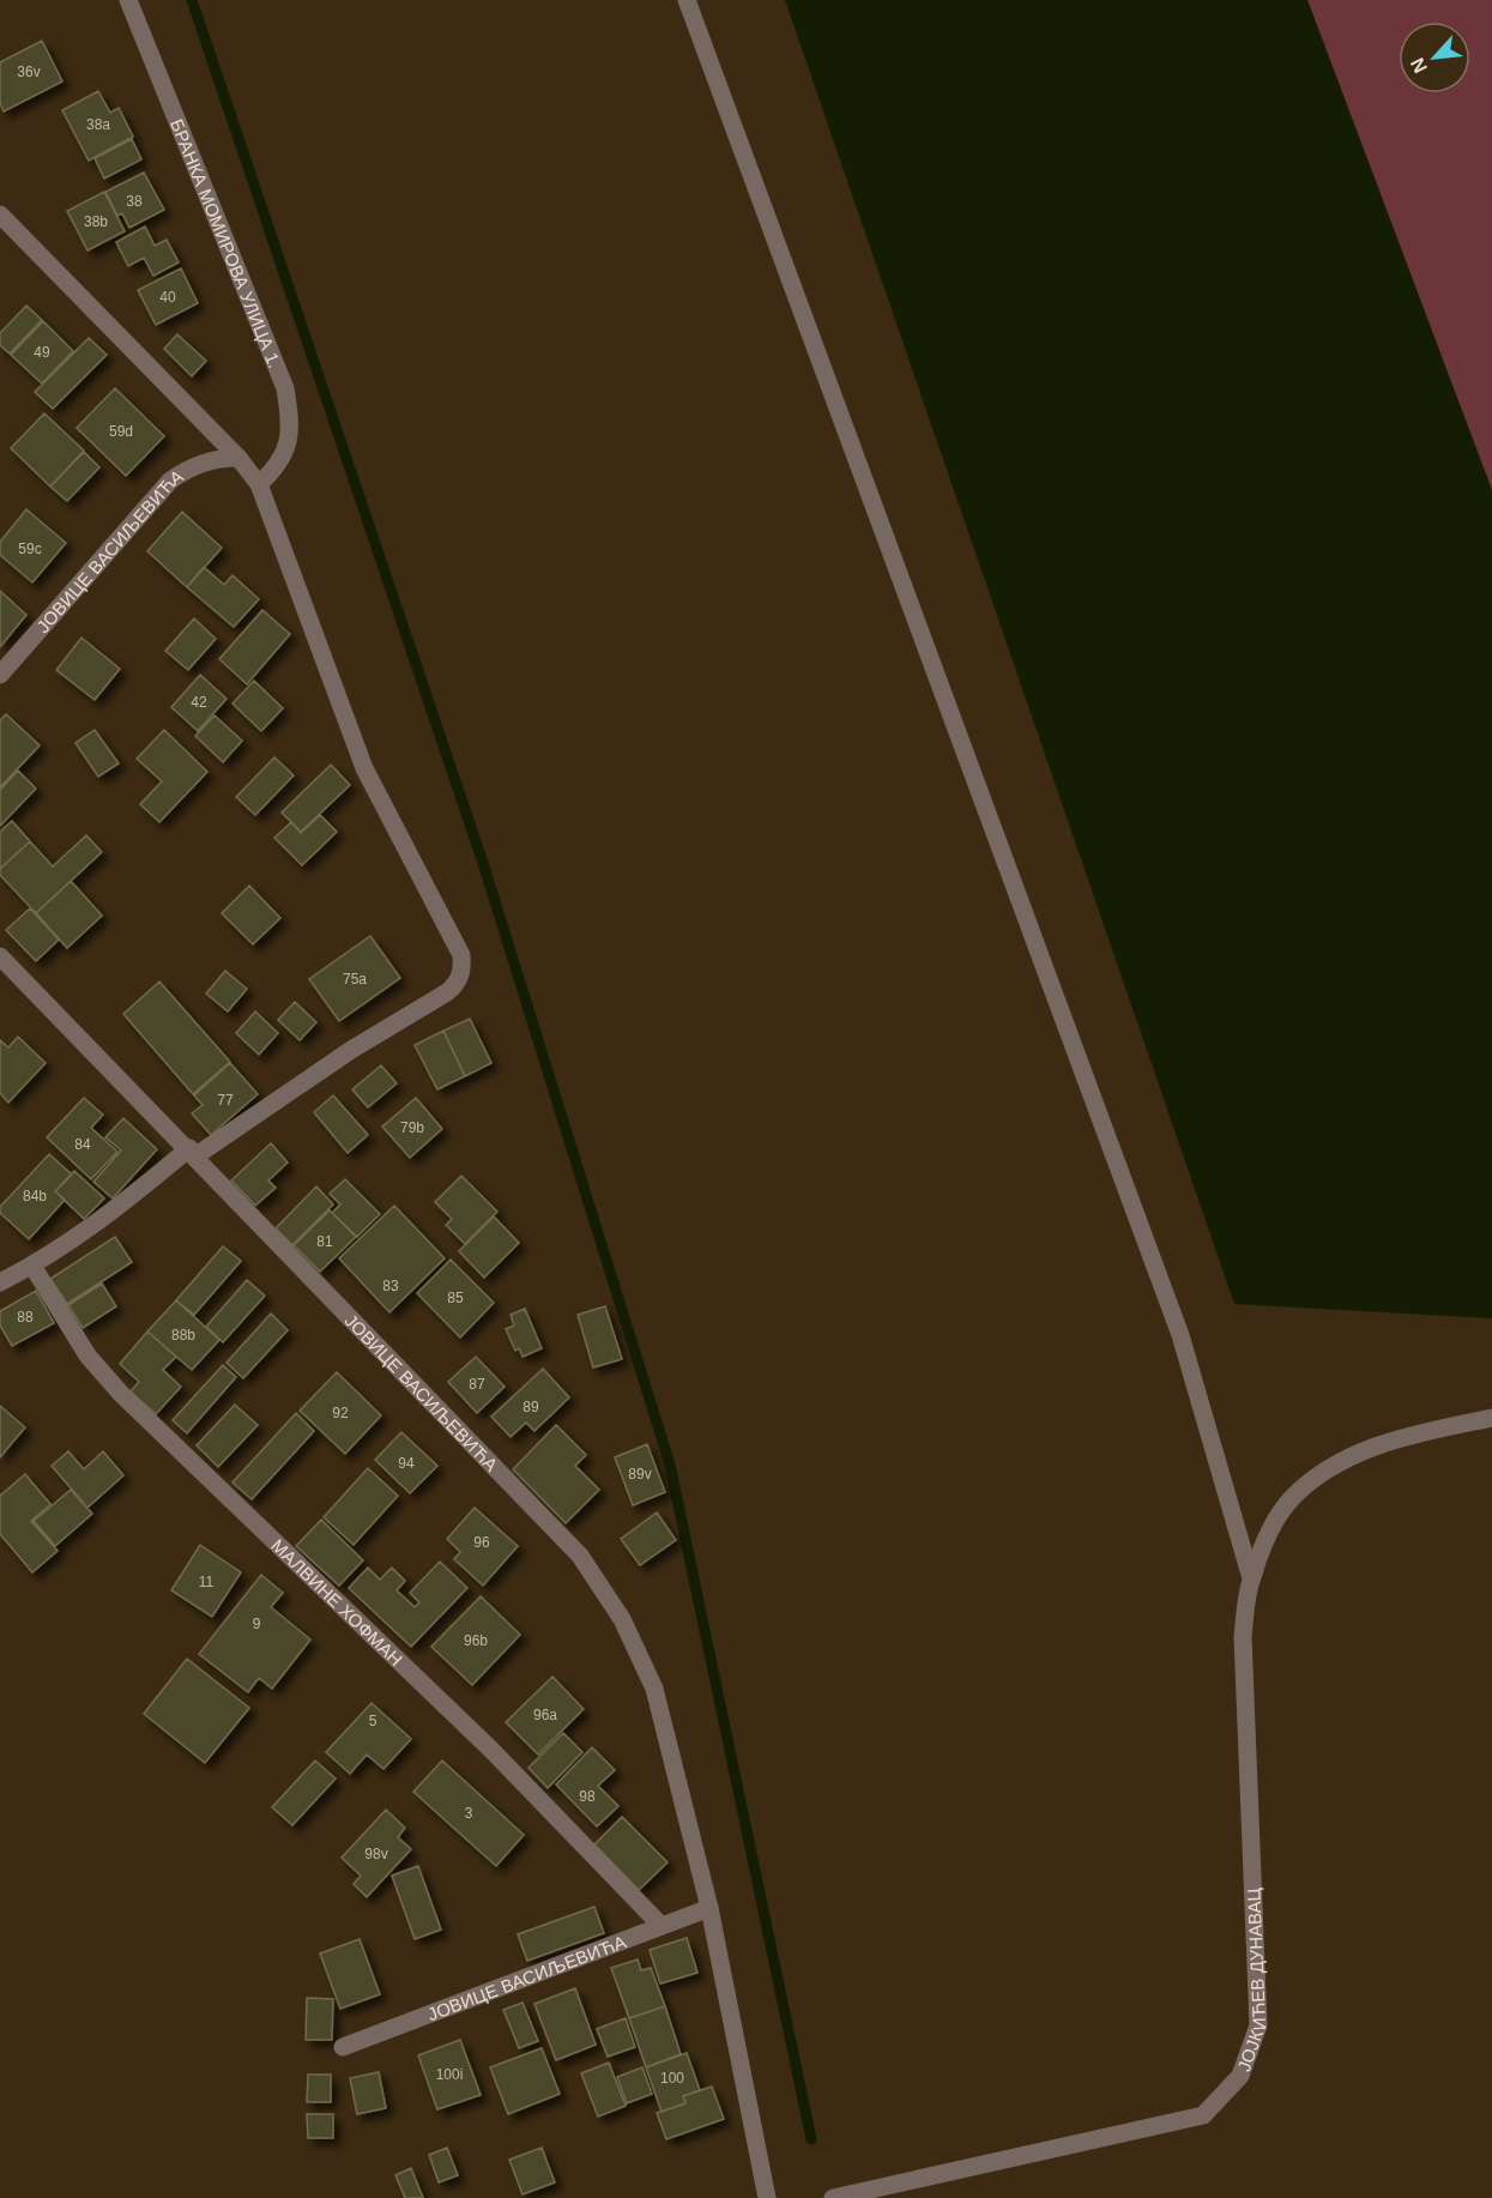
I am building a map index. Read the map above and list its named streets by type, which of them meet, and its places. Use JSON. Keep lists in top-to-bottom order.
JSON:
{
  "streets": {
    "street": [
      "БРАНКА МОМИРОВА УЛИЦА 1.",
      "ЈОВИЦЕ ВАСИЉЕВИЋА",
      "МАЛВИНЕ ХОФМАН",
      "ЈОЈКИЋЕВ ДУНАВАЦ"
    ]
  },
  "crossings": [
    ["ЈОВИЦЕ ВАСИЉЕВИЋА", "МАЛВИНЕ ХОФМАН"]
  ],
  "house_numbers": [
    "36v",
    "38a",
    "38",
    "38b",
    "40",
    "49",
    "59d",
    "59c",
    "42",
    "75a",
    "77",
    "79b",
    "84",
    "84b",
    "81",
    "83",
    "85",
    "88",
    "88b",
    "87",
    "89",
    "92",
    "94",
    "89v",
    "96",
    "11",
    "9",
    "96b",
    "96a",
    "5",
    "98",
    "3",
    "98v",
    "100i",
    "100"
  ],
  "north": "bottom left"
}
